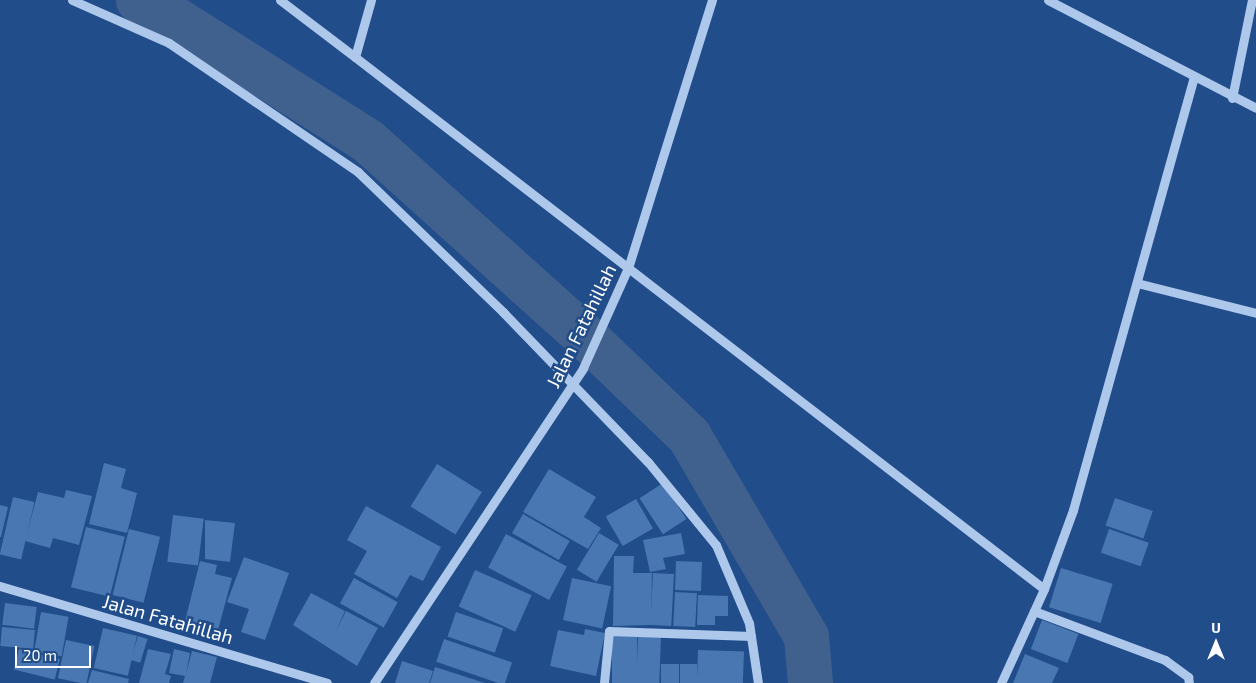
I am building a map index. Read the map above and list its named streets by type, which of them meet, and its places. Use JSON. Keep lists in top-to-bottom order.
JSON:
{
  "streets": {
    "street": ["Jalan Fatahillah"]
  },
  "scale_bar": "20 m",
  "north": "top"
}
